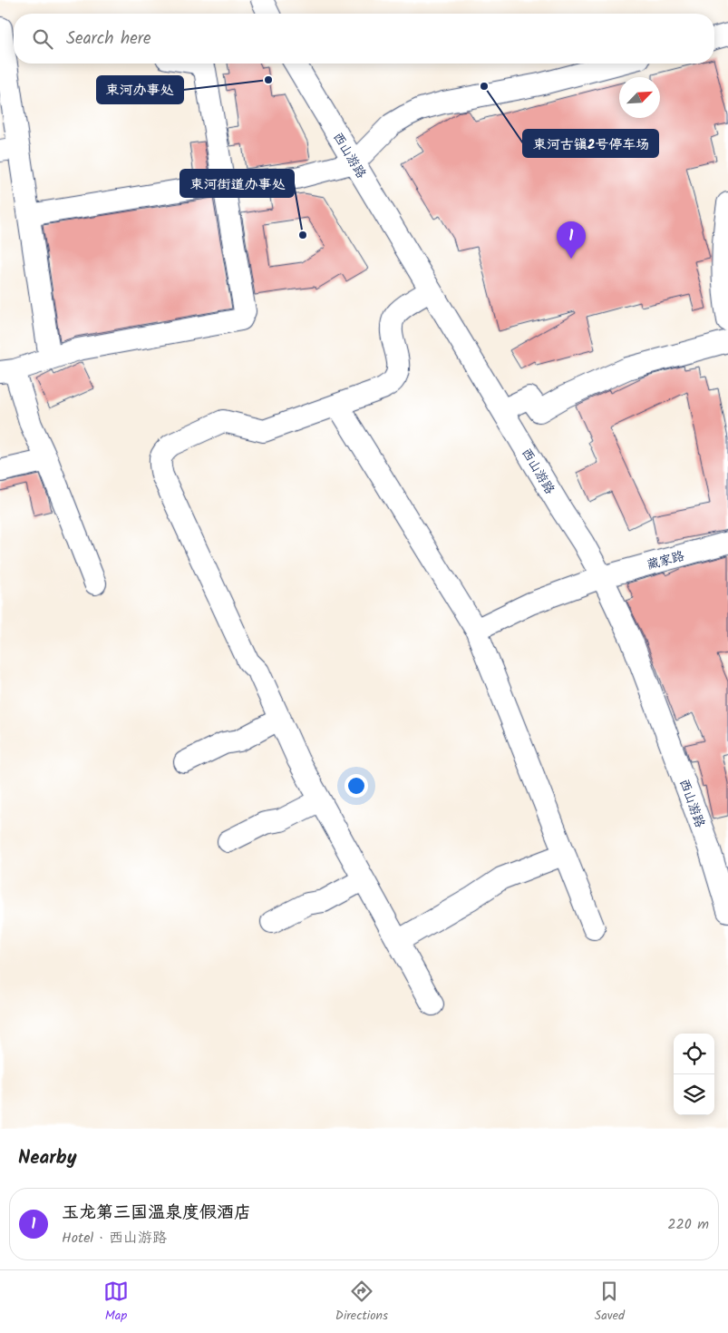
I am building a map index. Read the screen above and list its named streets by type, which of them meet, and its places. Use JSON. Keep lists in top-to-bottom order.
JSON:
{
  "streets": {
    "street": ["西山游路", "藏家路"]
  },
  "crossings": [
    ["西山游路", "藏家路"]
  ],
  "places": ["束河办事处", "束河古镇2号停车场", "束河街道办事处"],
  "north": "top right",
  "page": {
    "search": "Search here",
    "pins": "1",
    "heading": "Nearby",
    "list": [
      {
        "mark": "1",
        "name": "玉龙第三国温泉度假酒店",
        "note": "Hotel · 西山游路",
        "value": "220 m"
      }
    ],
    "nav": ["Map", "Directions", "Saved"]
  }
}
